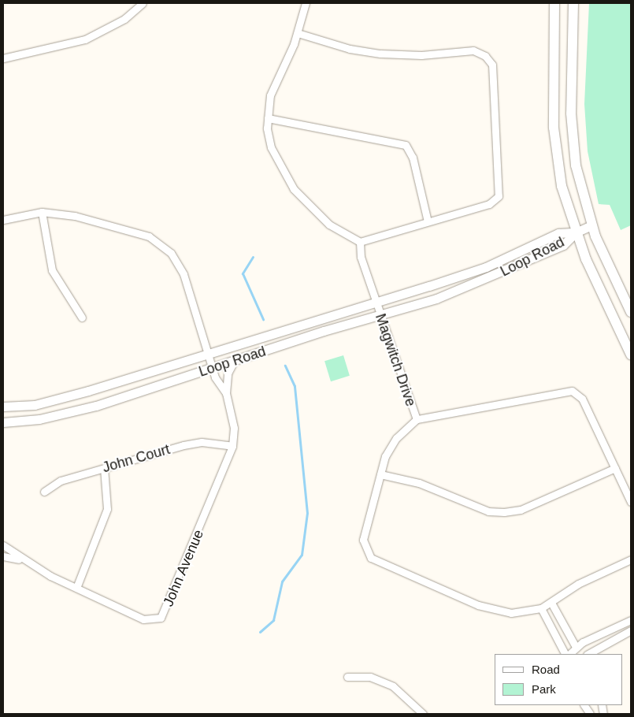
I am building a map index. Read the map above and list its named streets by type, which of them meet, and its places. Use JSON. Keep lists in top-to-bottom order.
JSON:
{
  "streets": {
    "street": [
      "Loop Road",
      "Magwitch Drive",
      "John Court",
      "John Avenue"
    ]
  },
  "crossings": [
    ["Loop Road", "Magwitch Drive"],
    ["Loop Road", "John Avenue"],
    ["John Court", "John Avenue"]
  ],
  "legend": ["Road", "Park"]
}
